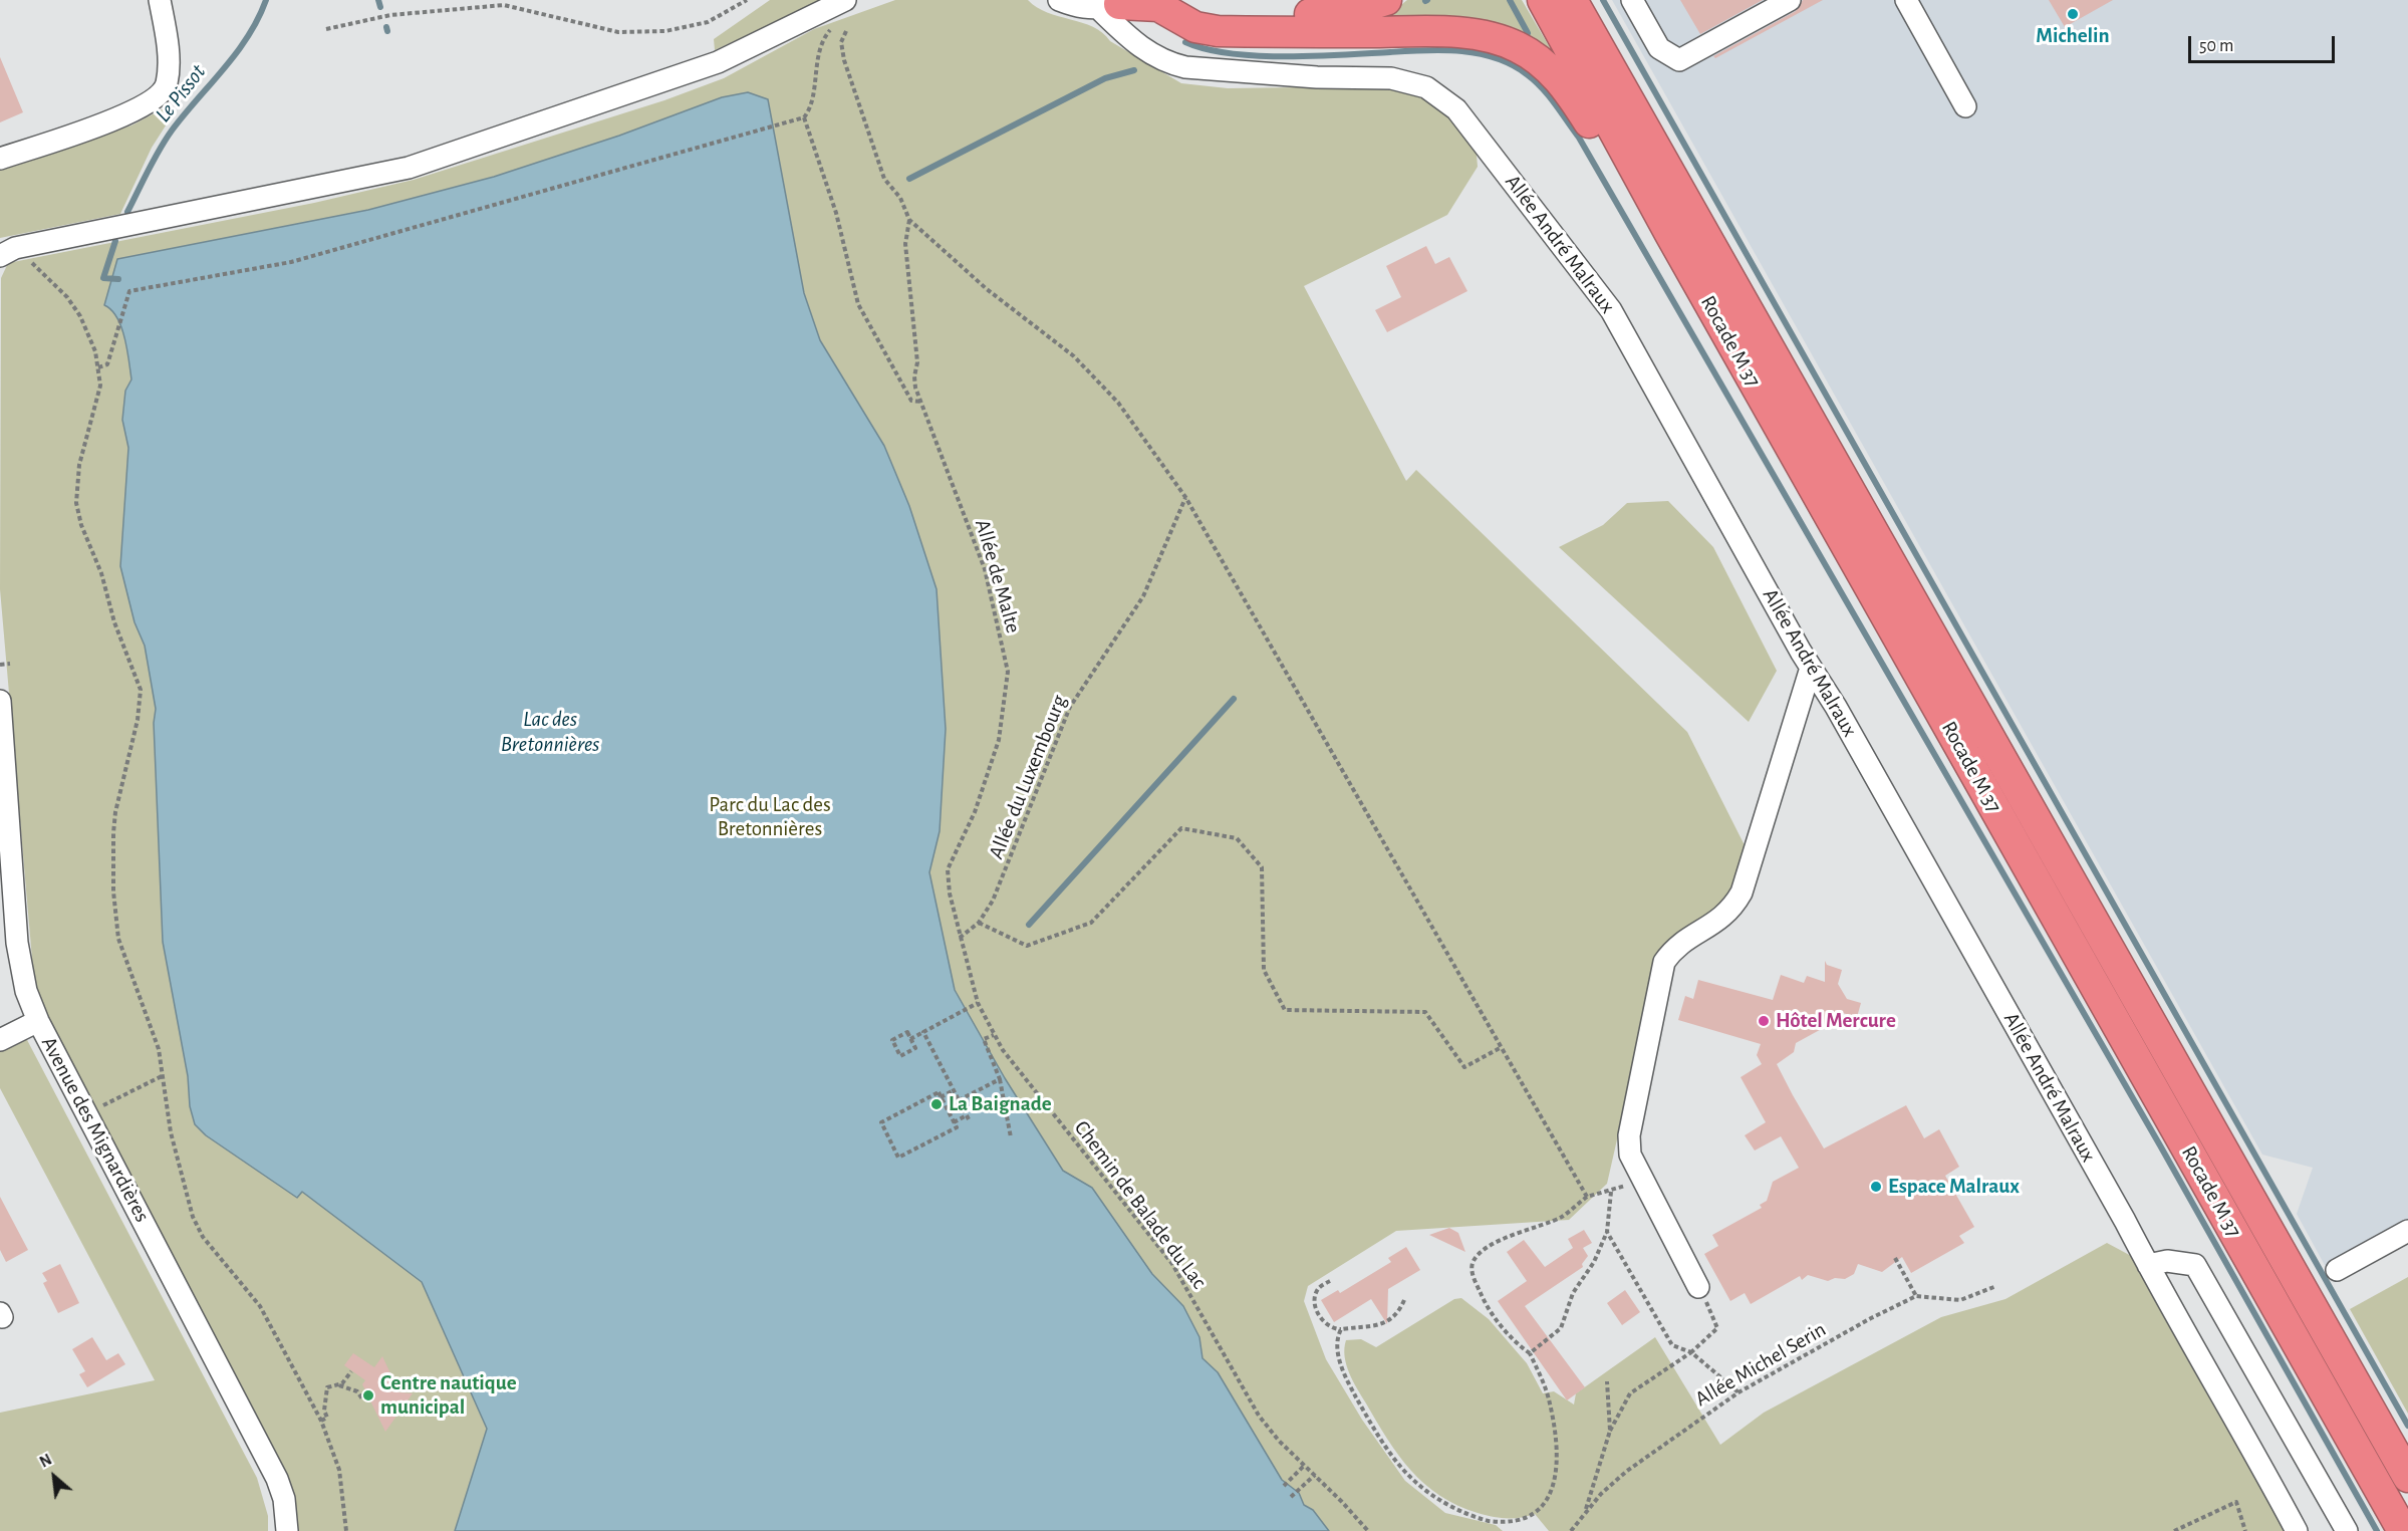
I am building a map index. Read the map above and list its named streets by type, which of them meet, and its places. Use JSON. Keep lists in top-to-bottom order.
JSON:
{
  "streets": {
    "highway": ["Rocade M 37"],
    "street": ["Allée André Malraux", "Avenue des Mignardières"],
    "path": [
      "Allée de Malte",
      "Allée du Luxembourg",
      "Chemin de Balade du Lac",
      "Allée Michel Serin"
    ]
  },
  "crossings": [
    ["Allée de Malte", "Allée du Luxembourg"],
    ["Allée de Malte", "Chemin de Balade du Lac"],
    ["Allée du Luxembourg", "Chemin de Balade du Lac"]
  ],
  "water": ["Le Pissot", "Lac des Bretonnières"],
  "parks": ["Parc du Lac des Bretonnières"],
  "places": [
    "Michelin",
    "Hôtel Mercure",
    "La Baignade",
    "Espace Malraux",
    "Centre nautique municipal"
  ],
  "scale_bar": "50 m",
  "north": "top left"
}
